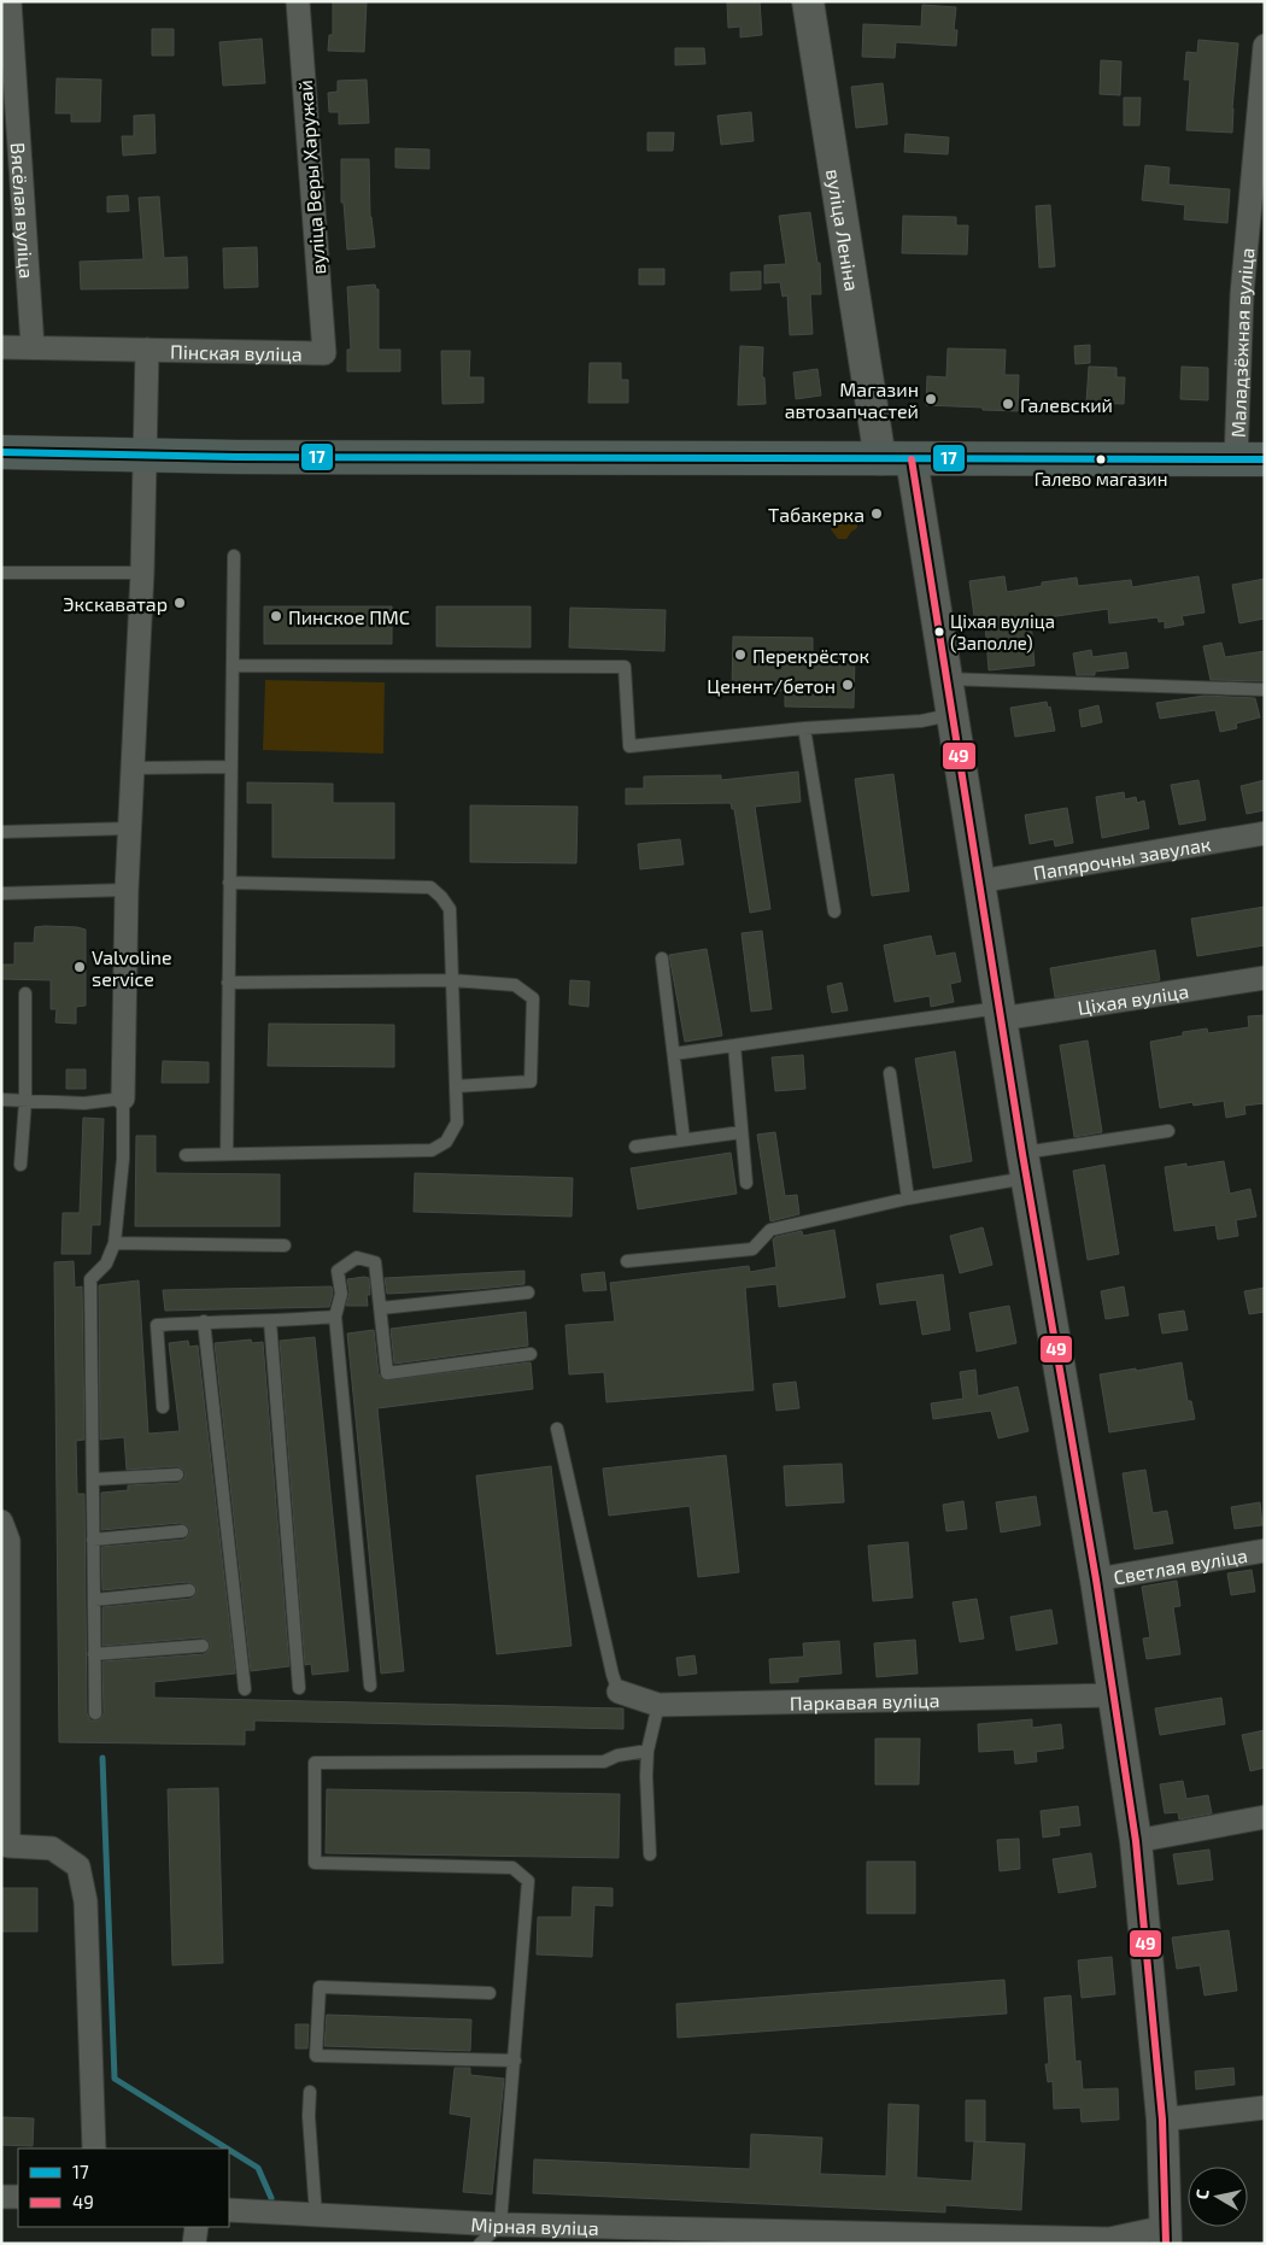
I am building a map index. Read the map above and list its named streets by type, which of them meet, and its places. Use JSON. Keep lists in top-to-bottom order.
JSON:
{
  "streets": {
    "street": [
      "вуліца Веры Харужай",
      "Вясёлая вуліца",
      "вуліца Леніна",
      "Маладзёжная вуліца",
      "Пінская вуліца",
      "Папярочны завулак",
      "Ціхая вуліца",
      "Светлая вуліца",
      "Паркавая вуліца",
      "Мірная вуліца"
    ]
  },
  "crossings": [
    ["вуліца Веры Харужай", "Пінская вуліца"],
    ["Вясёлая вуліца", "Пінская вуліца"]
  ],
  "places": [
    "Магазин автозапчастей",
    "Галевский",
    "Галево магазин",
    "Табакерка",
    "Экскаватар",
    "Пинское ПМС",
    "Ціхая вуліца (Заполле)",
    "Перекрёсток",
    "Ценент/бетон",
    "Valvoline service"
  ],
  "lines": ["transit line 17", "transit line 49"],
  "legend": ["17", "49"],
  "north": "left"
}
